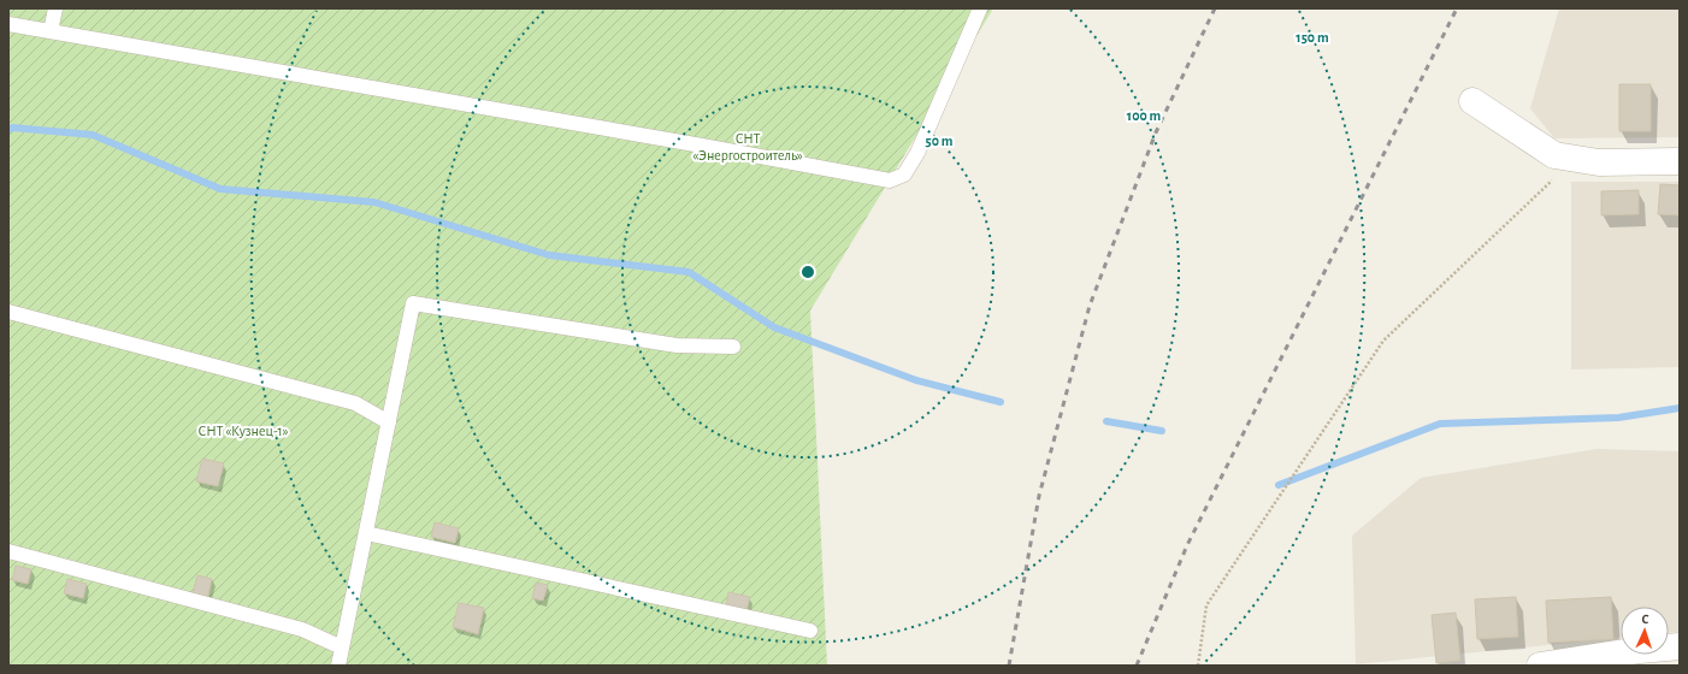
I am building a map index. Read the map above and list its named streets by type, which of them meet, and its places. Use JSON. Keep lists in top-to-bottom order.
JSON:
{
  "parks": ["СНТ «Энергостроитель»", "СНТ «Кузнец-1»"],
  "north": "top",
  "rings": ["150 m", "100 m", "50 m"]
}
